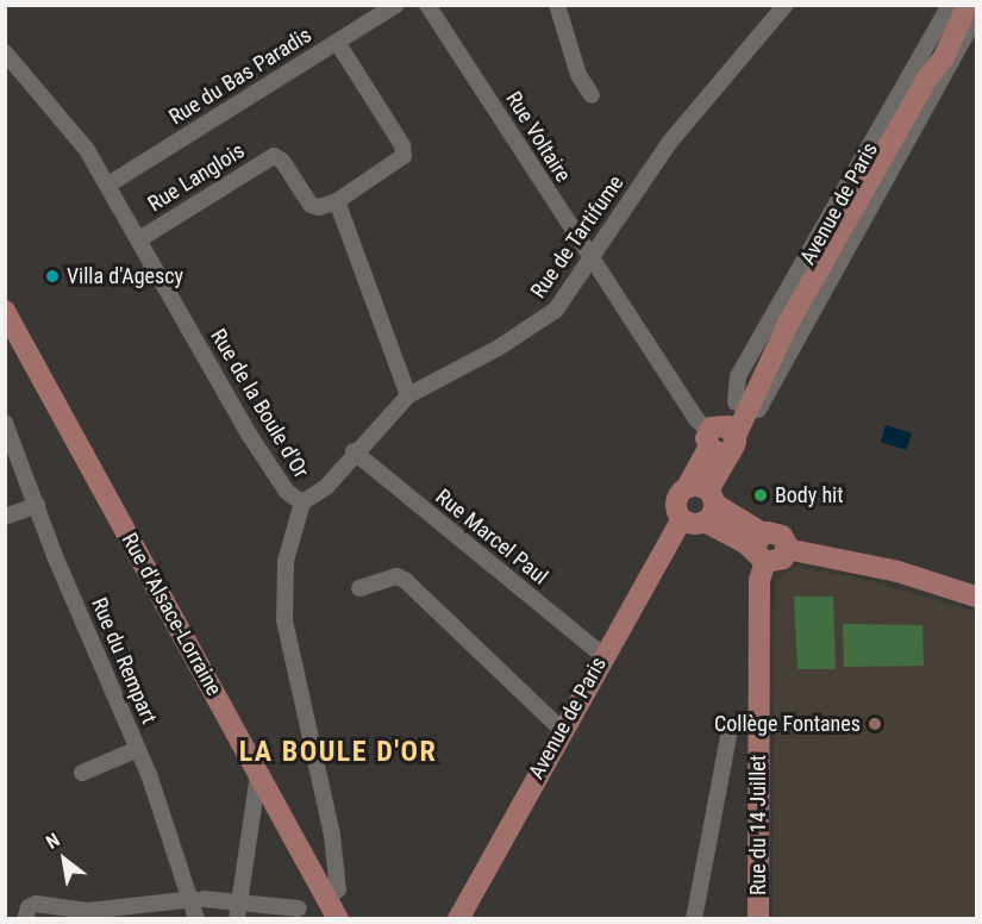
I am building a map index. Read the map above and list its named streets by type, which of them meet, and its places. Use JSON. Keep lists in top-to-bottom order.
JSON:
{
  "streets": {
    "main road": ["Avenue de Paris", "Rue d'Alsace-Lorraine", "Rue du 14 Juillet"],
    "street": [
      "Rue du Bas Paradis",
      "Rue Voltaire",
      "Rue Langlois",
      "Rue de Tartifume",
      "Rue de la Boule d'Or",
      "Rue Marcel Paul",
      "Rue du Rempart"
    ]
  },
  "crossings": [
    ["Rue du Bas Paradis", "Rue de la Boule d'Or"],
    ["Rue Voltaire", "Avenue de Paris"],
    ["Rue Voltaire", "Rue de Tartifume"],
    ["Rue Langlois", "Rue de la Boule d'Or"],
    ["Avenue de Paris", "Rue Marcel Paul"],
    ["Rue de Tartifume", "Rue de la Boule d'Or"],
    ["Rue de Tartifume", "Rue Marcel Paul"],
    ["Rue de la Boule d'Or", "Rue d'Alsace-Lorraine"]
  ],
  "districts": ["LA BOULE D'OR"],
  "places": ["Villa d'Agescy", "Body hit", "Collège Fontanes"],
  "north": "top left"
}
